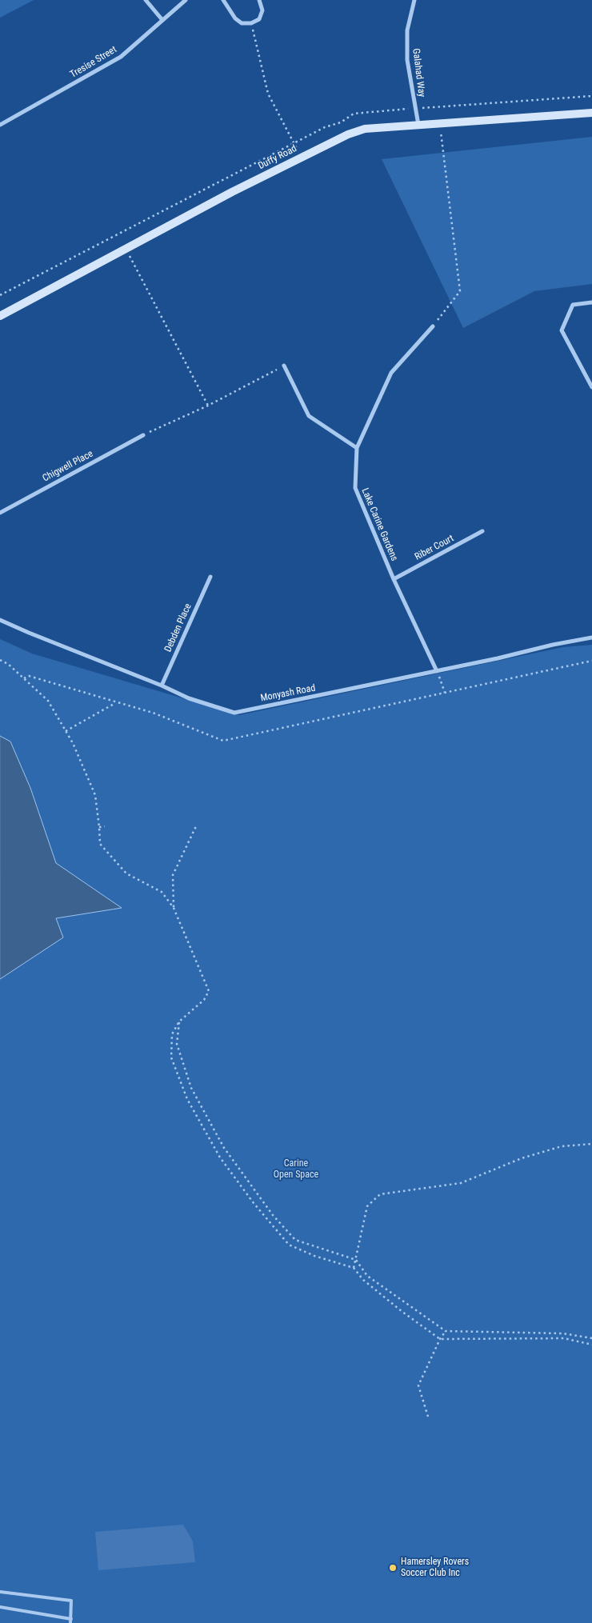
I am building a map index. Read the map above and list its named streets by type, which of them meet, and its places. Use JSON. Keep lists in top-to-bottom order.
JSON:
{
  "streets": {
    "main road": ["Duffy Road"],
    "street": [
      "Tresise Street",
      "Galahad Way",
      "Chigwell Place",
      "Lake Carine Gardens",
      "Riber Court",
      "Debden Place",
      "Monyash Road"
    ]
  },
  "crossings": [
    ["Galahad Way", "Duffy Road"],
    ["Lake Carine Gardens", "Riber Court"],
    ["Lake Carine Gardens", "Monyash Road"],
    ["Debden Place", "Monyash Road"]
  ],
  "parks": ["Carine Open Space"],
  "places": ["Hamersley Rovers Soccer Club Inc"]
}
